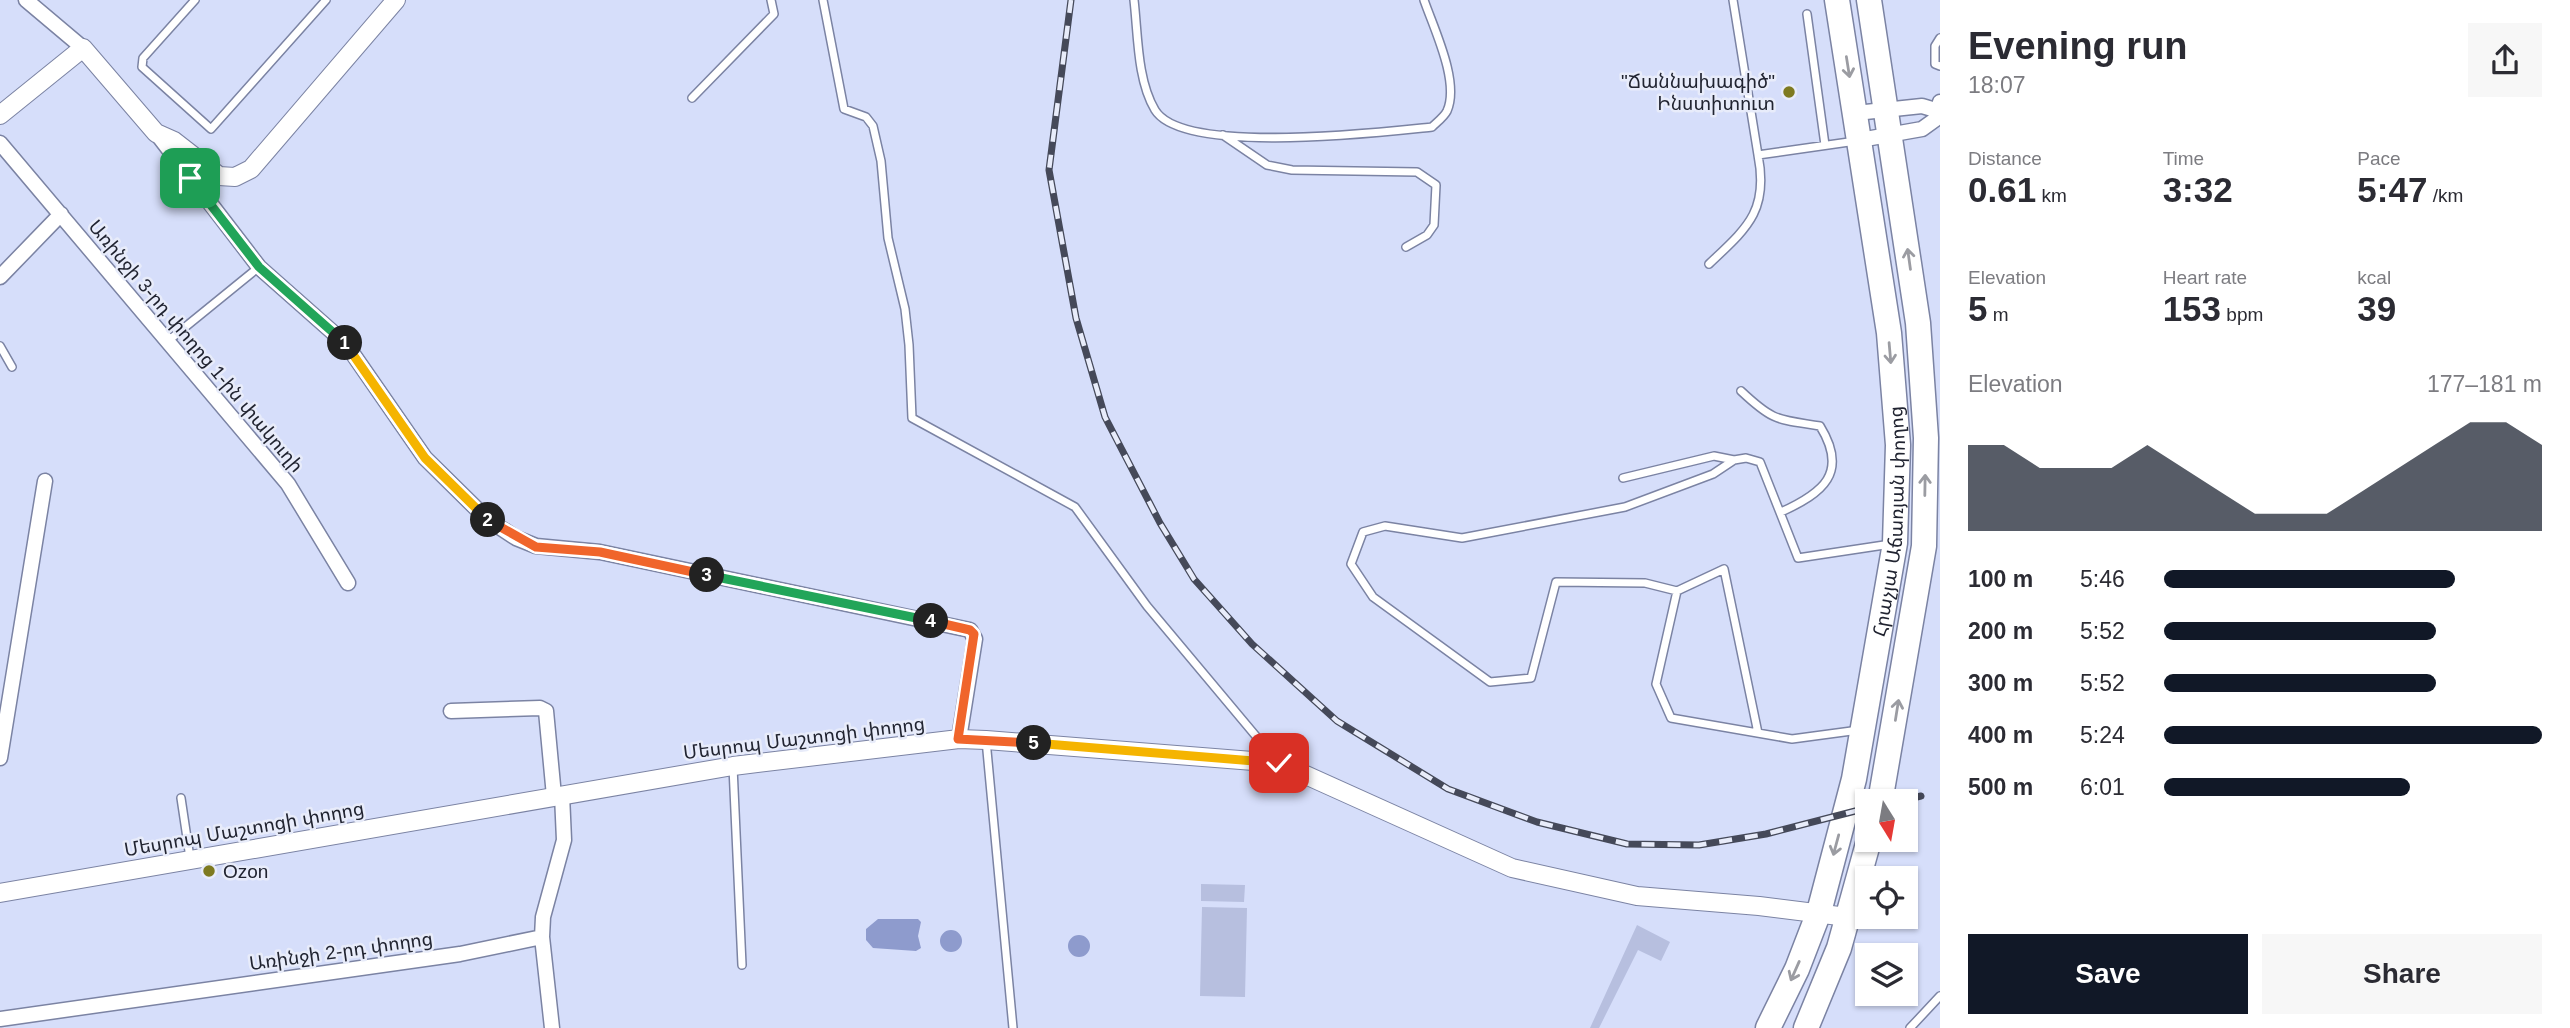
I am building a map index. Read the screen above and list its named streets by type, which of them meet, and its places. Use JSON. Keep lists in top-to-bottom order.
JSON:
{
  "streets": {
    "highway": ["Հրաչյա Աճառյան փողոց"],
    "street": ["Առինջի 3-րդ փողոց 1-ին փակուղի", "Մեսրոպ Մաշտոցի փողոց", "Առինջի 2-րդ փողոց"]
  },
  "crossings": [
    ["Հրաչյա Աճառյան փողոց", "Մեսրոպ Մաշտոցի փողոց"]
  ],
  "places": ["\"Ճաննախագիծ\" Ինստիտուտ", "Ozon"],
  "north": "bottom",
  "page": {
    "heading": ["Evening run", "18:07"],
    "stats": [
      ["Distance", "0.61 km"],
      ["Time", "3:32"],
      ["Pace", "5:47 /km"],
      ["Elevation", "5 m"],
      ["Heart rate", "153 bpm"],
      ["kcal", "39"]
    ],
    "pins": [
      "1",
      "2",
      "3",
      "4",
      "5"
    ],
    "chart": ["Elevation", "177–181 m"],
    "list": [
      {
        "name": "100 m",
        "note": "5:46"
      },
      {
        "name": "200 m",
        "note": "5:52"
      },
      {
        "name": "300 m",
        "note": "5:52"
      },
      {
        "name": "400 m",
        "note": "5:24"
      },
      {
        "name": "500 m",
        "note": "6:01"
      }
    ],
    "buttons": ["Save", "Share"]
  }
}
